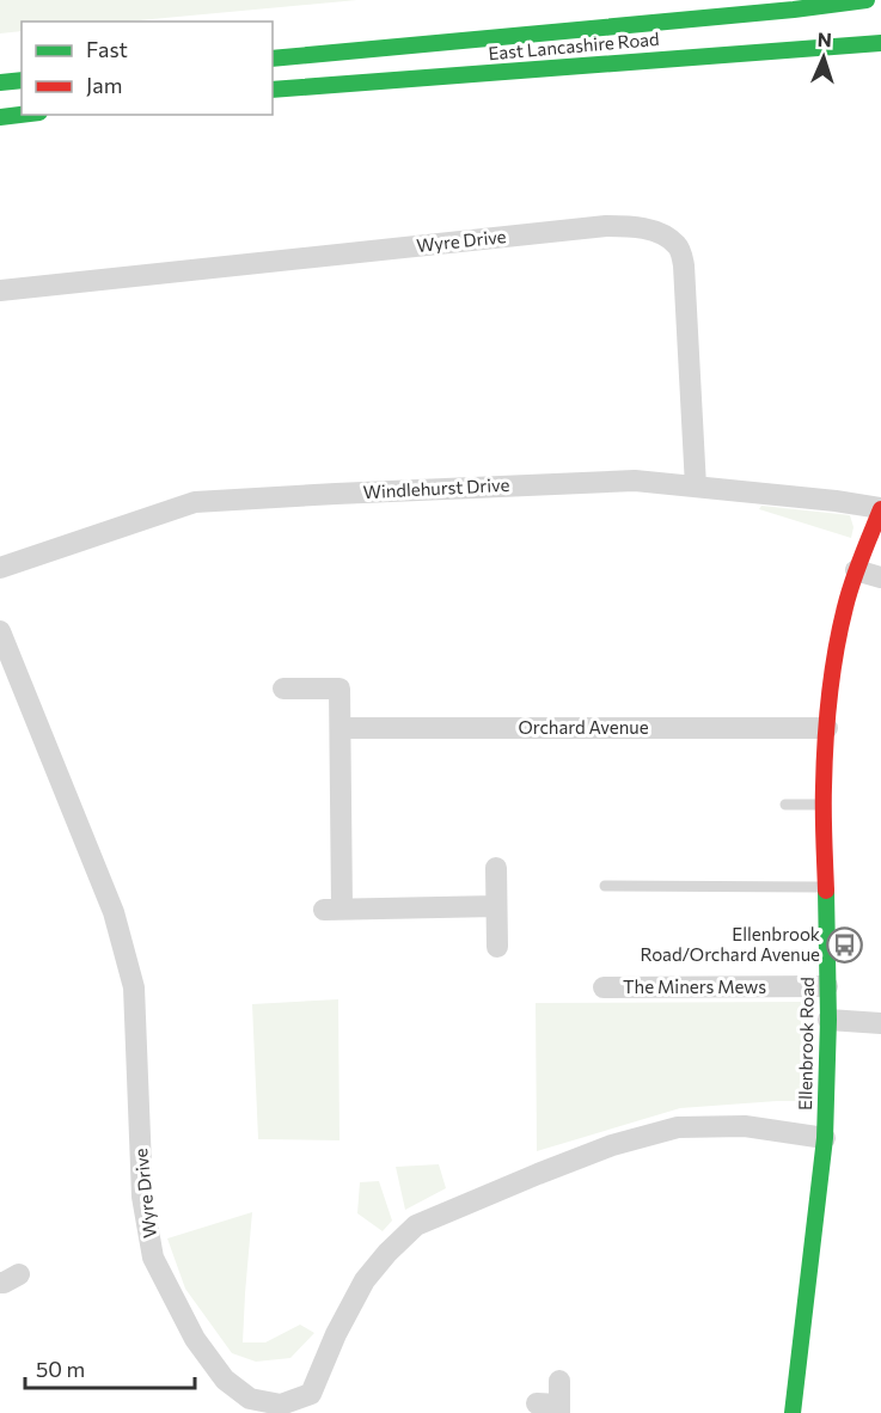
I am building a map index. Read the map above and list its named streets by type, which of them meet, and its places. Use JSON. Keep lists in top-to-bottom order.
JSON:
{
  "streets": {
    "main road": ["East Lancashire Road", "Ellenbrook Road"],
    "street": [
      "Wyre Drive",
      "Windlehurst Drive",
      "Orchard Avenue",
      "The Miners Mews"
    ]
  },
  "crossings": [
    ["Wyre Drive", "Windlehurst Drive"],
    ["Wyre Drive", "Ellenbrook Road"],
    ["Windlehurst Drive", "Ellenbrook Road"],
    ["Orchard Avenue", "Ellenbrook Road"],
    ["The Miners Mews", "Ellenbrook Road"]
  ],
  "places": {
    "bus stop": ["Ellenbrook Road/Orchard Avenue"]
  },
  "legend": ["Fast", "Jam"],
  "scale_bar": "50 m",
  "north": "top"
}
